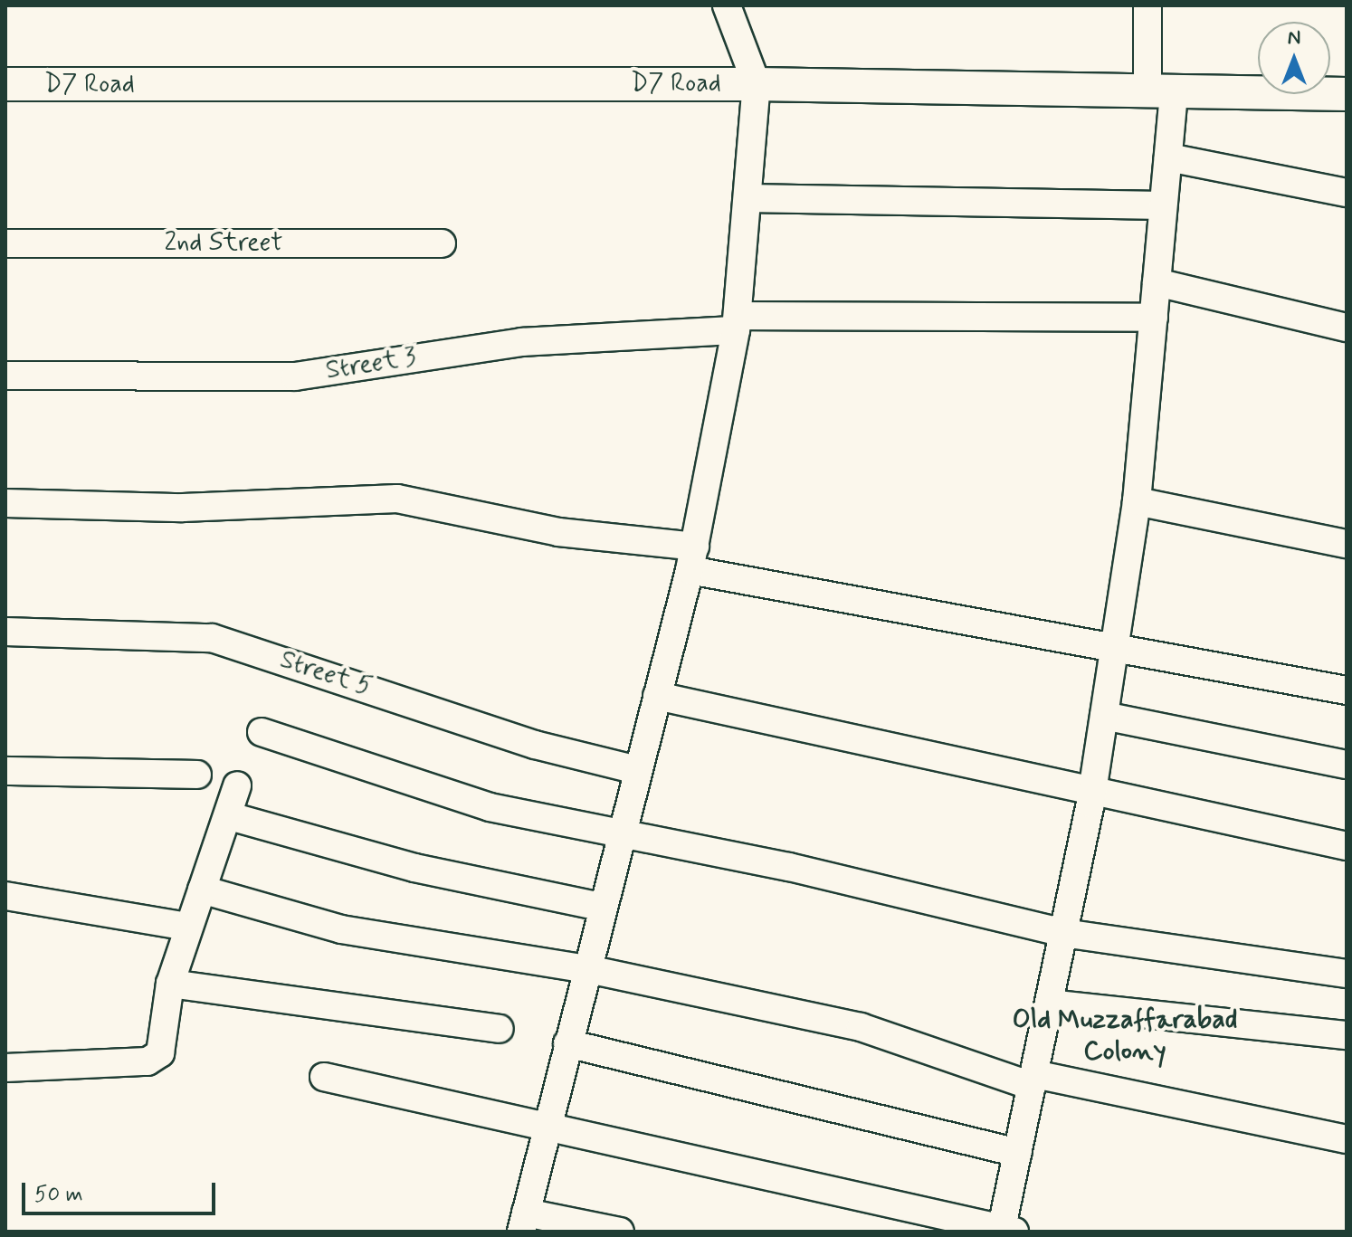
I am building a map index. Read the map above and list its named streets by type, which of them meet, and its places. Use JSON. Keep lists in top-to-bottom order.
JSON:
{
  "streets": {
    "street": [
      "D7 Road",
      "2nd Street",
      "Street 3",
      "Street 5"
    ]
  },
  "districts": ["Old Muzzaffarabad Colony"],
  "scale_bar": "50 m",
  "north": "top"
}
